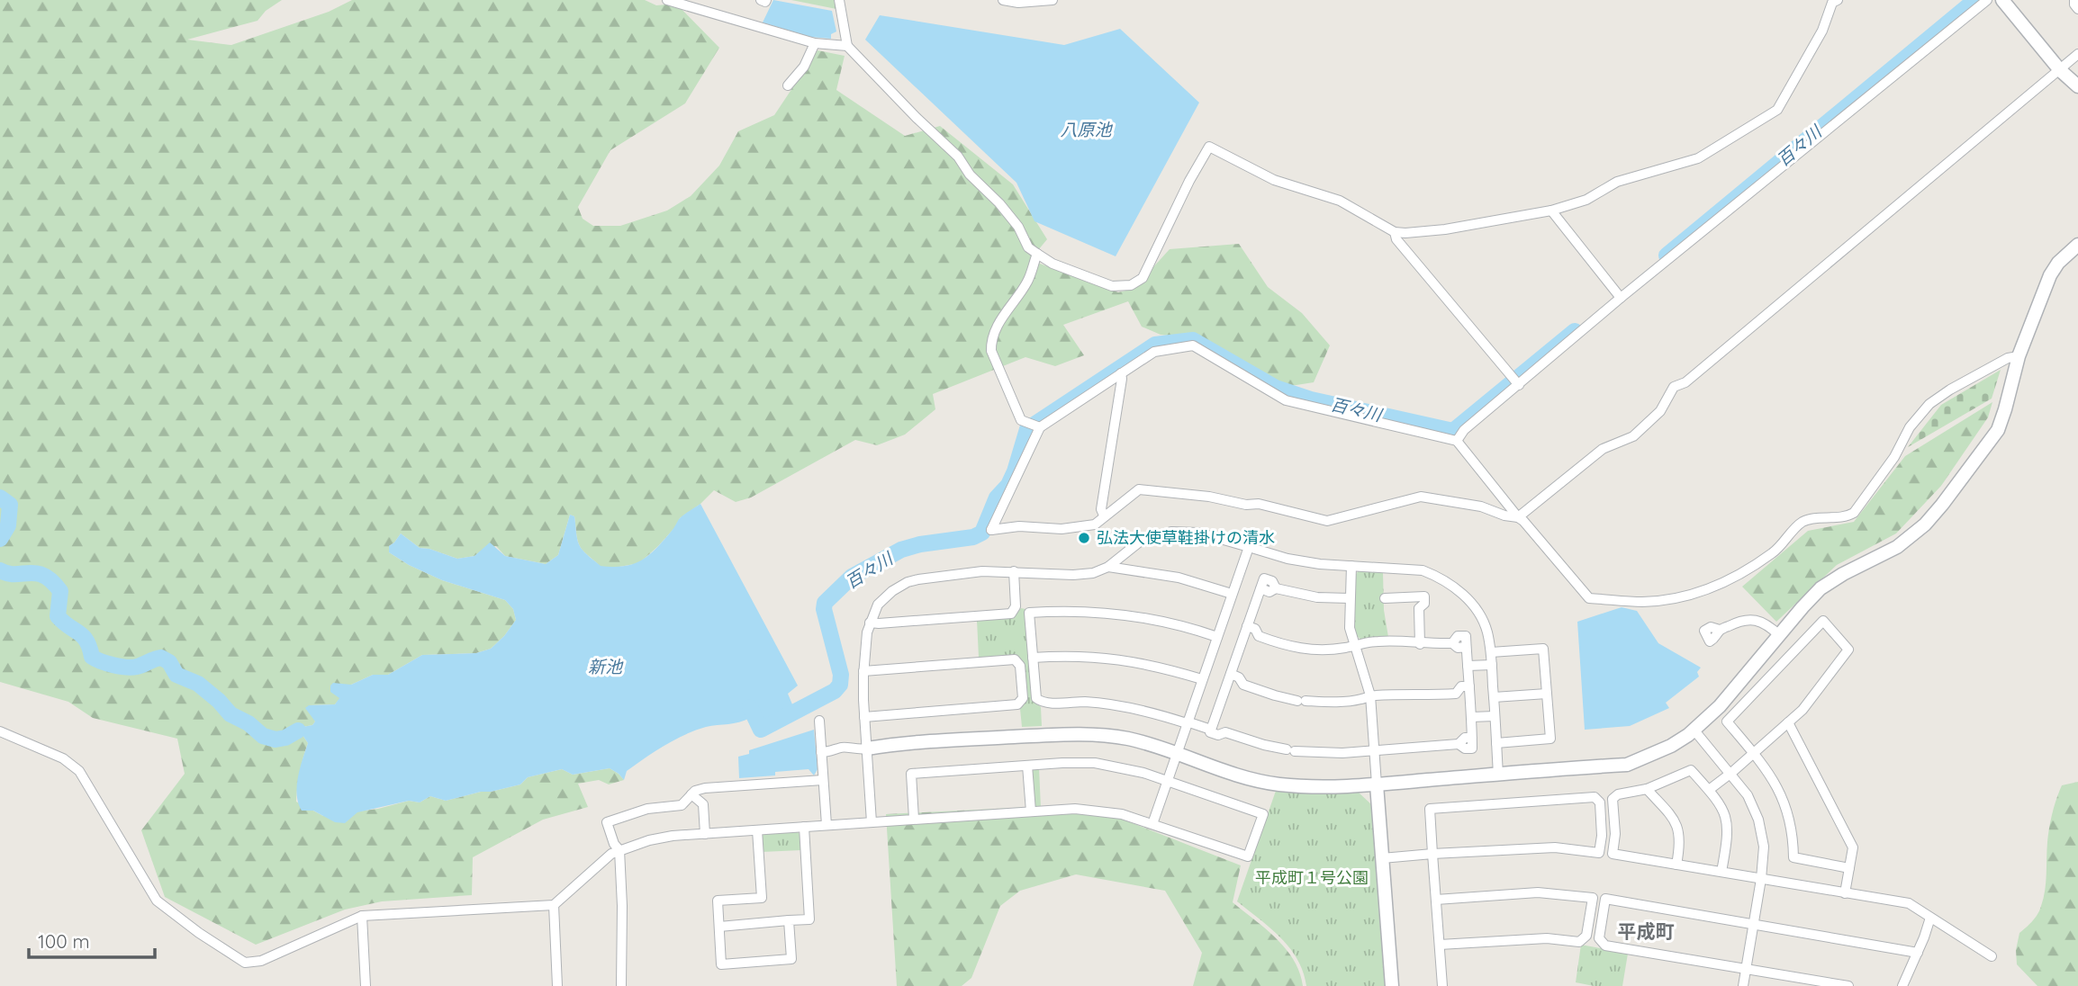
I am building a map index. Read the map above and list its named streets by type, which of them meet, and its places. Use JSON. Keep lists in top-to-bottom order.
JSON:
{
  "districts": ["平成町"],
  "water": ["八原池", "百々川", "新池"],
  "parks": ["平成町１号公園"],
  "places": ["弘法大使草鞋掛けの清水"],
  "scale_bar": "100 m"
}
